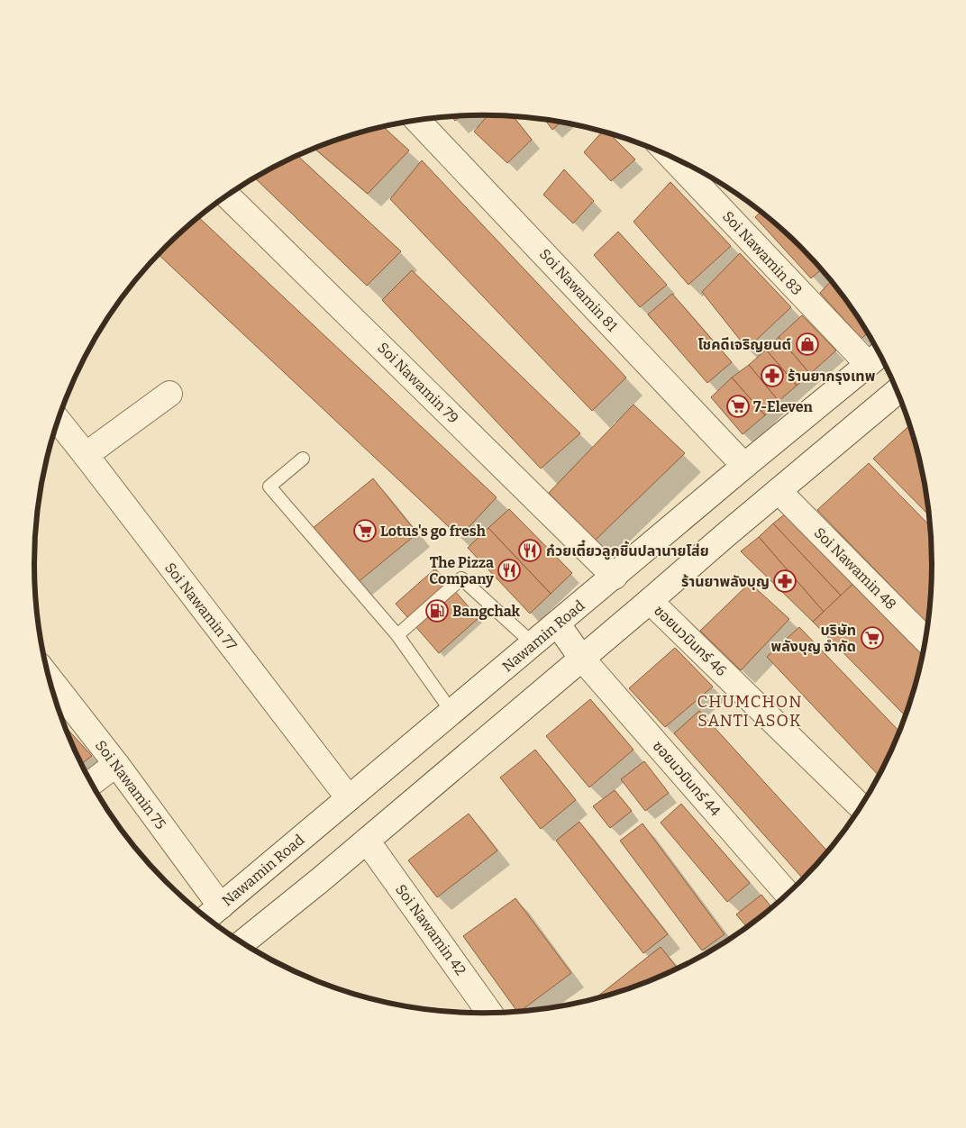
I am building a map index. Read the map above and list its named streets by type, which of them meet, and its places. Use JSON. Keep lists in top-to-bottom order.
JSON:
{
  "streets": {
    "street": [
      "Soi Nawamin 83",
      "Soi Nawamin 81",
      "Soi Nawamin 79",
      "Soi Nawamin 48",
      "Soi Nawamin 77",
      "Nawamin Road",
      "ซอยนวมินทร์ 46",
      "ซอยนวมินทร์ 44",
      "Soi Nawamin 75",
      "Soi Nawamin 42"
    ]
  },
  "crossings": [
    ["Soi Nawamin 83", "Nawamin Road"],
    ["Soi Nawamin 81", "Nawamin Road"],
    ["Soi Nawamin 79", "Nawamin Road"],
    ["Soi Nawamin 77", "Nawamin Road"],
    ["Nawamin Road", "ซอยนวมินทร์ 44"],
    ["Nawamin Road", "Soi Nawamin 75"]
  ],
  "districts": ["CHUMCHON SANTI ASOK"],
  "places": {
    "shop": ["โชคดีเจริญยนต์"],
    "pharmacy": ["ร้านยากรุงเทพ", "ร้านยาพลังบุญ"],
    "supermarket": ["7-Eleven", "Lotus's go fresh", "บริษัท พลังบุญ จำกัด"],
    "restaurant": ["ก๋วยเตี๋ยวลูกชิ้นปลานายโส่ย", "The Pizza Company"],
    "fuel station": ["Bangchak"]
  }
}
